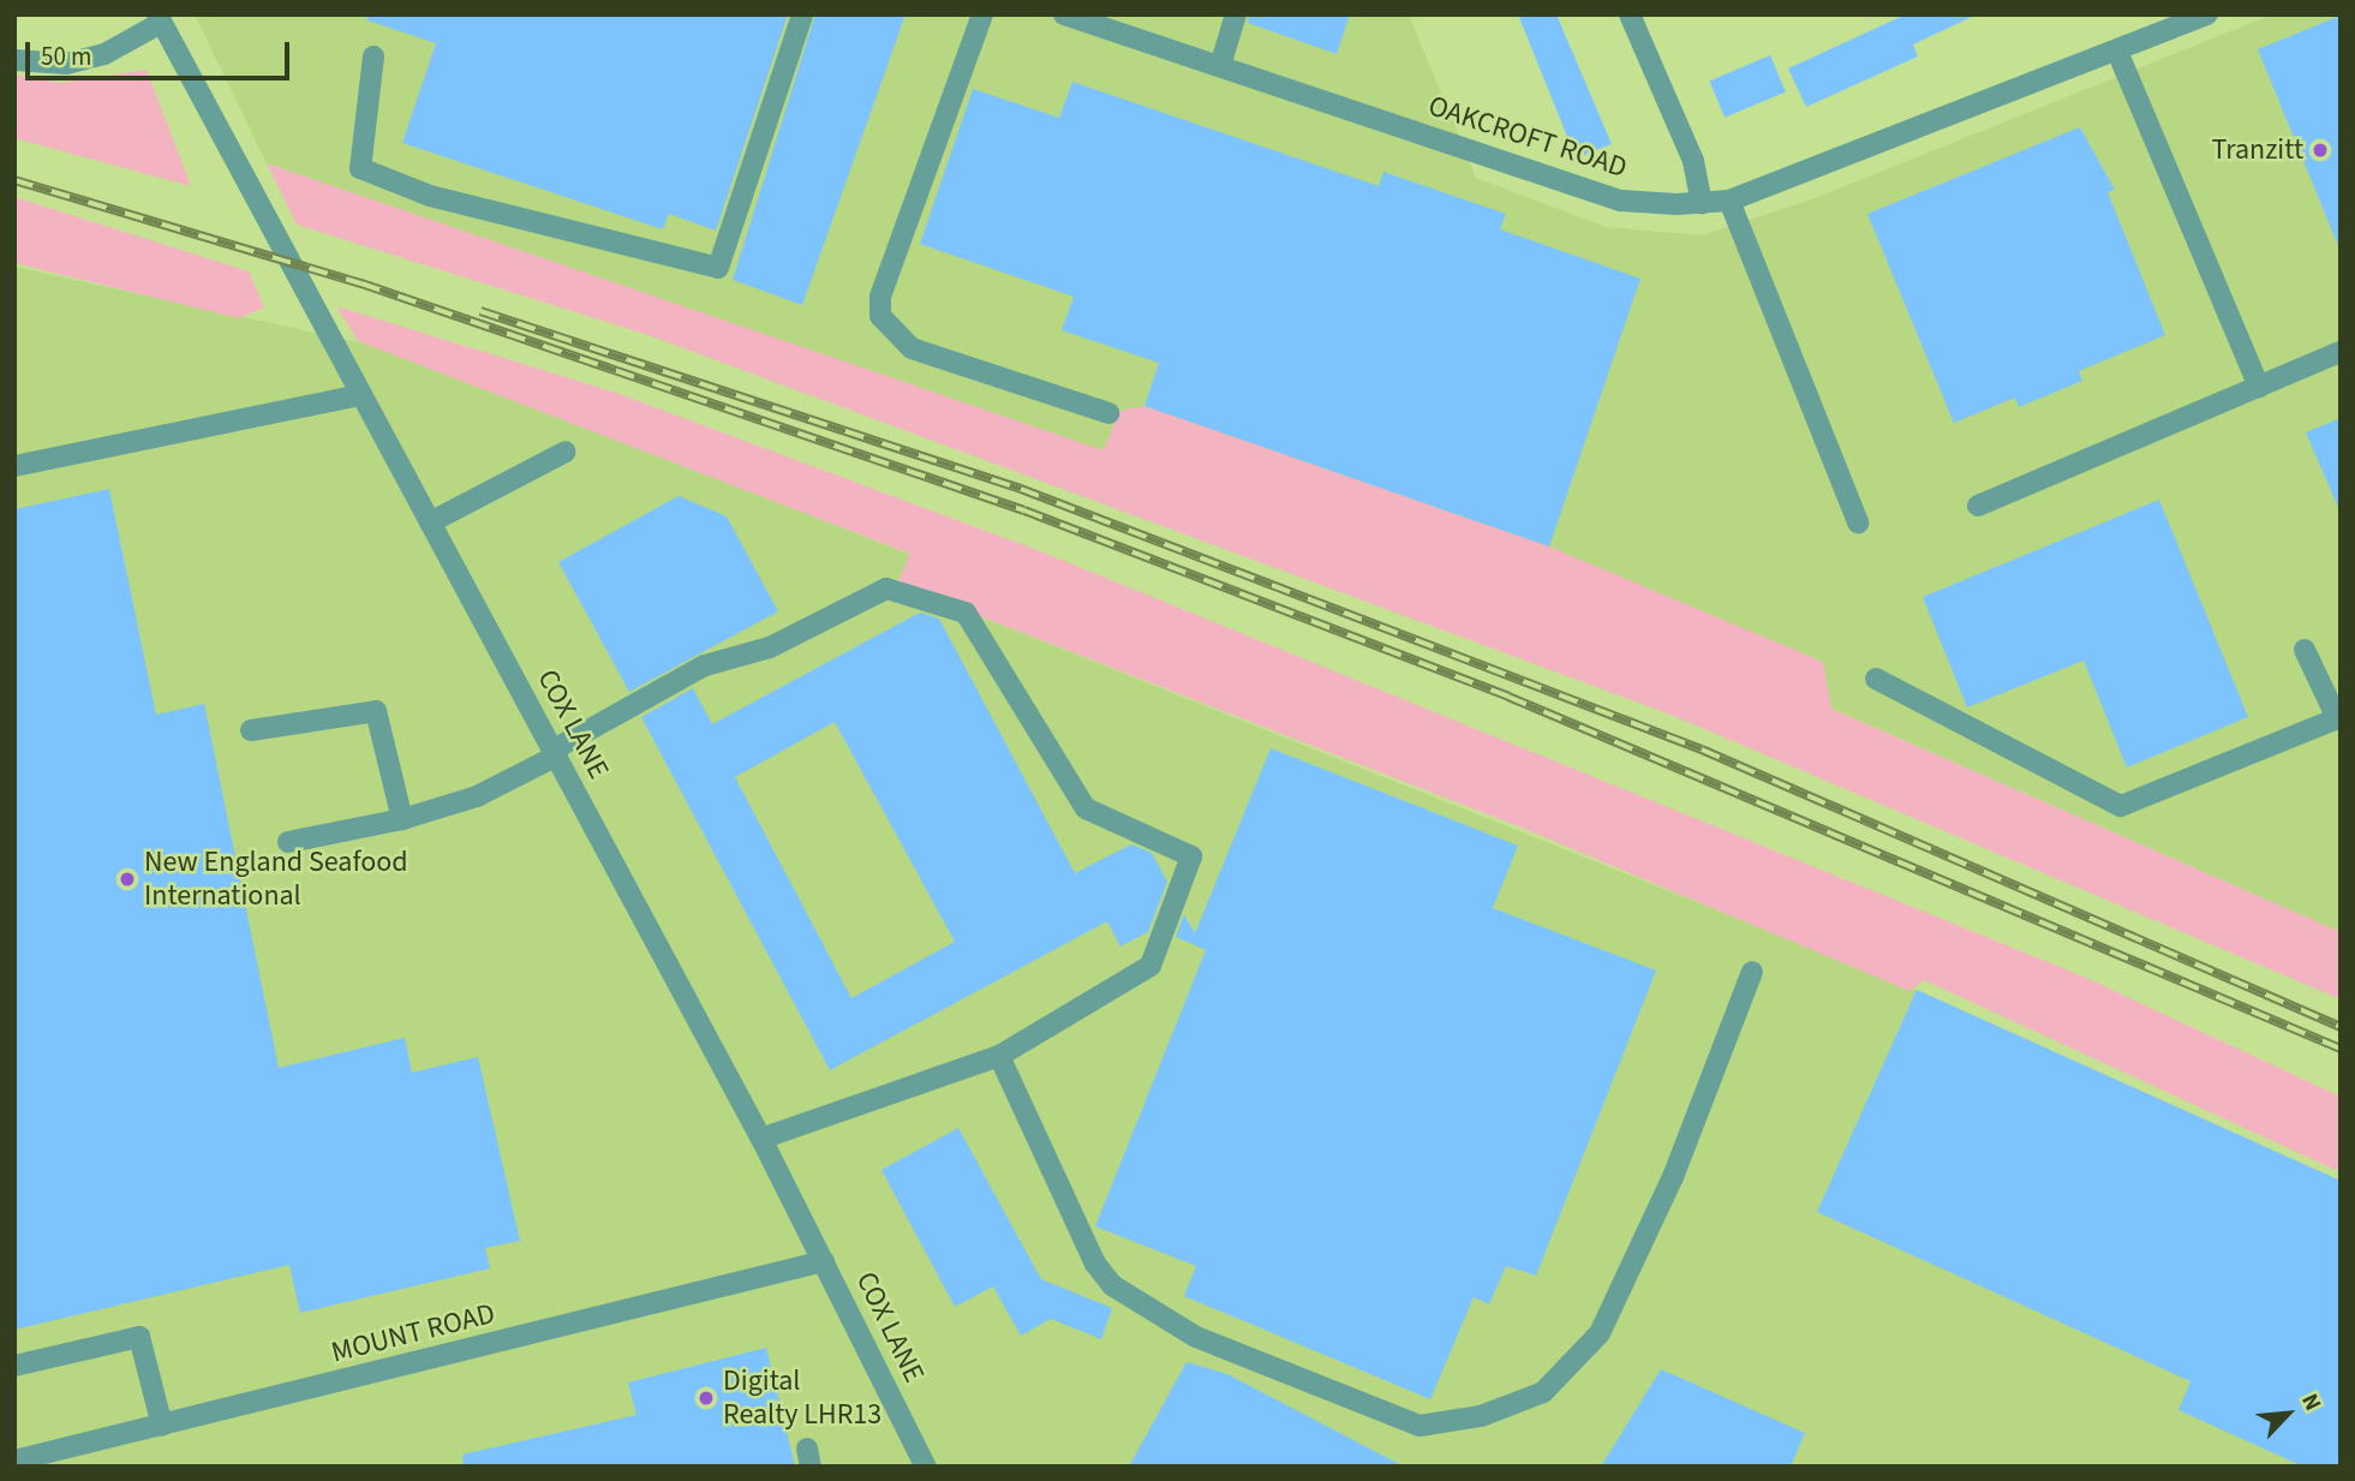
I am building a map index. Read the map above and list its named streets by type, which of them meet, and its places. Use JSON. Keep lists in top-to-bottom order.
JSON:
{
  "streets": {
    "street": ["OAKCROFT ROAD", "COX LANE", "MOUNT ROAD"]
  },
  "crossings": [
    ["COX LANE", "MOUNT ROAD"]
  ],
  "places": ["Tranzitt", "New England Seafood International", "Digital Realty LHR13"],
  "scale_bar": "50 m",
  "north": "top right"
}
